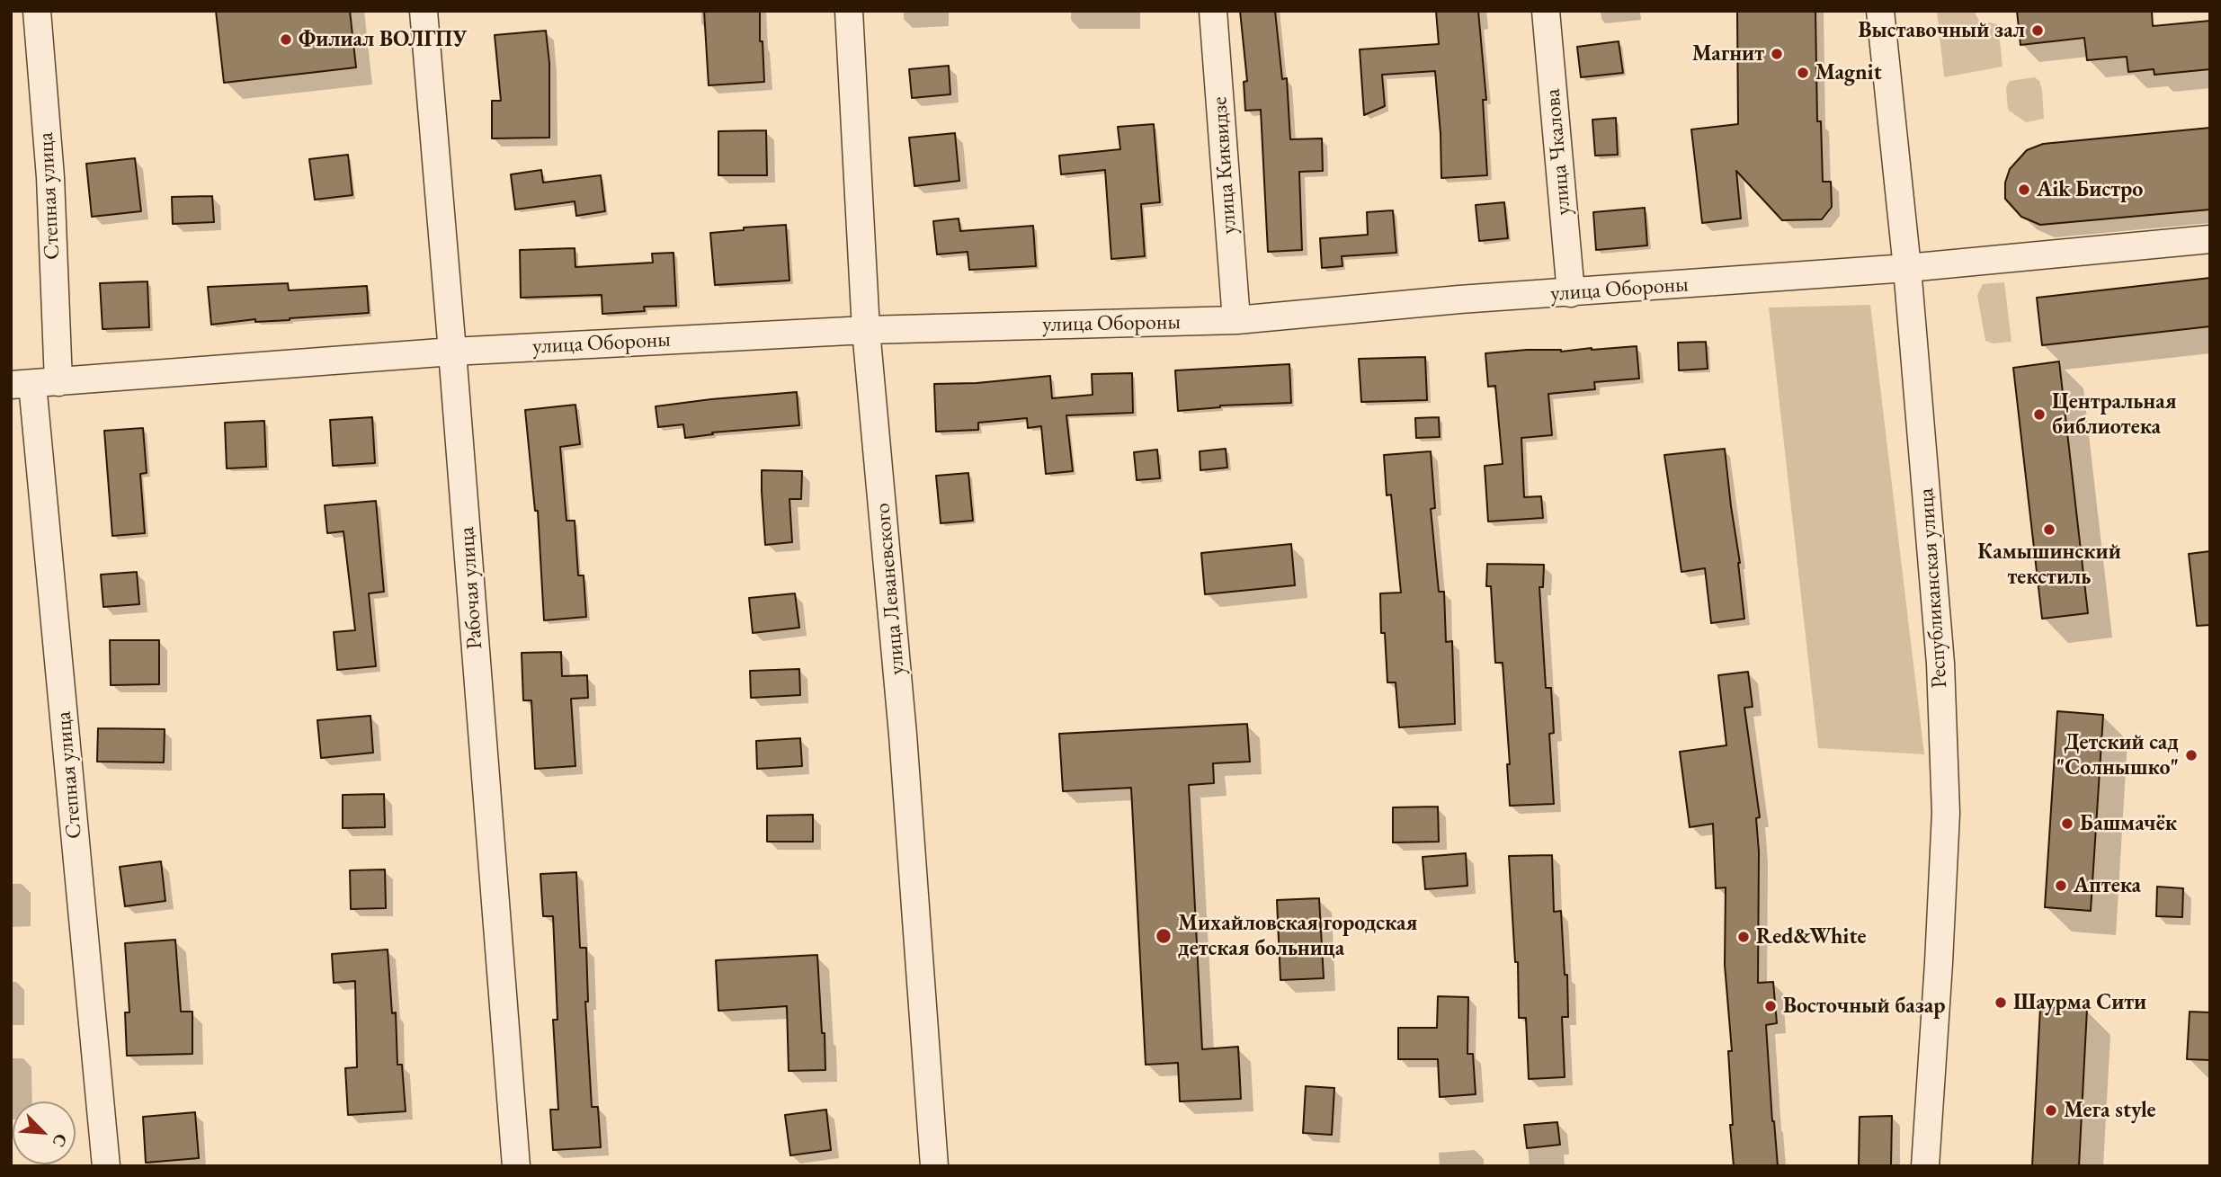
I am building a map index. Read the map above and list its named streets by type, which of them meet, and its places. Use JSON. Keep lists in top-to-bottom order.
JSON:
{
  "streets": {
    "street": [
      "улица Чкалова",
      "улица Киквидзе",
      "Степная улица",
      "улица Обороны",
      "Рабочая улица",
      "Республиканская улица",
      "улица Леваневского"
    ]
  },
  "crossings": [
    ["улица Чкалова", "улица Обороны"],
    ["улица Киквидзе", "улица Обороны"],
    ["Степная улица", "улица Обороны"],
    ["улица Обороны", "Рабочая улица"],
    ["улица Обороны", "Республиканская улица"],
    ["улица Обороны", "улица Леваневского"]
  ],
  "places": [
    "Выставочный зал",
    "Филиал ВОЛГПУ",
    "Магнит",
    "Magnit",
    "Aik Бистро",
    "Центральная библиотека",
    "Камышинский текстиль",
    "Детский сад \"Солнышко\"",
    "Башмачёк",
    "Аптека",
    "Михайловская городская детская больница",
    "Red&White",
    "Шаурма Сити",
    "Восточный базар",
    "Мега style"
  ],
  "north": "bottom right"
}
